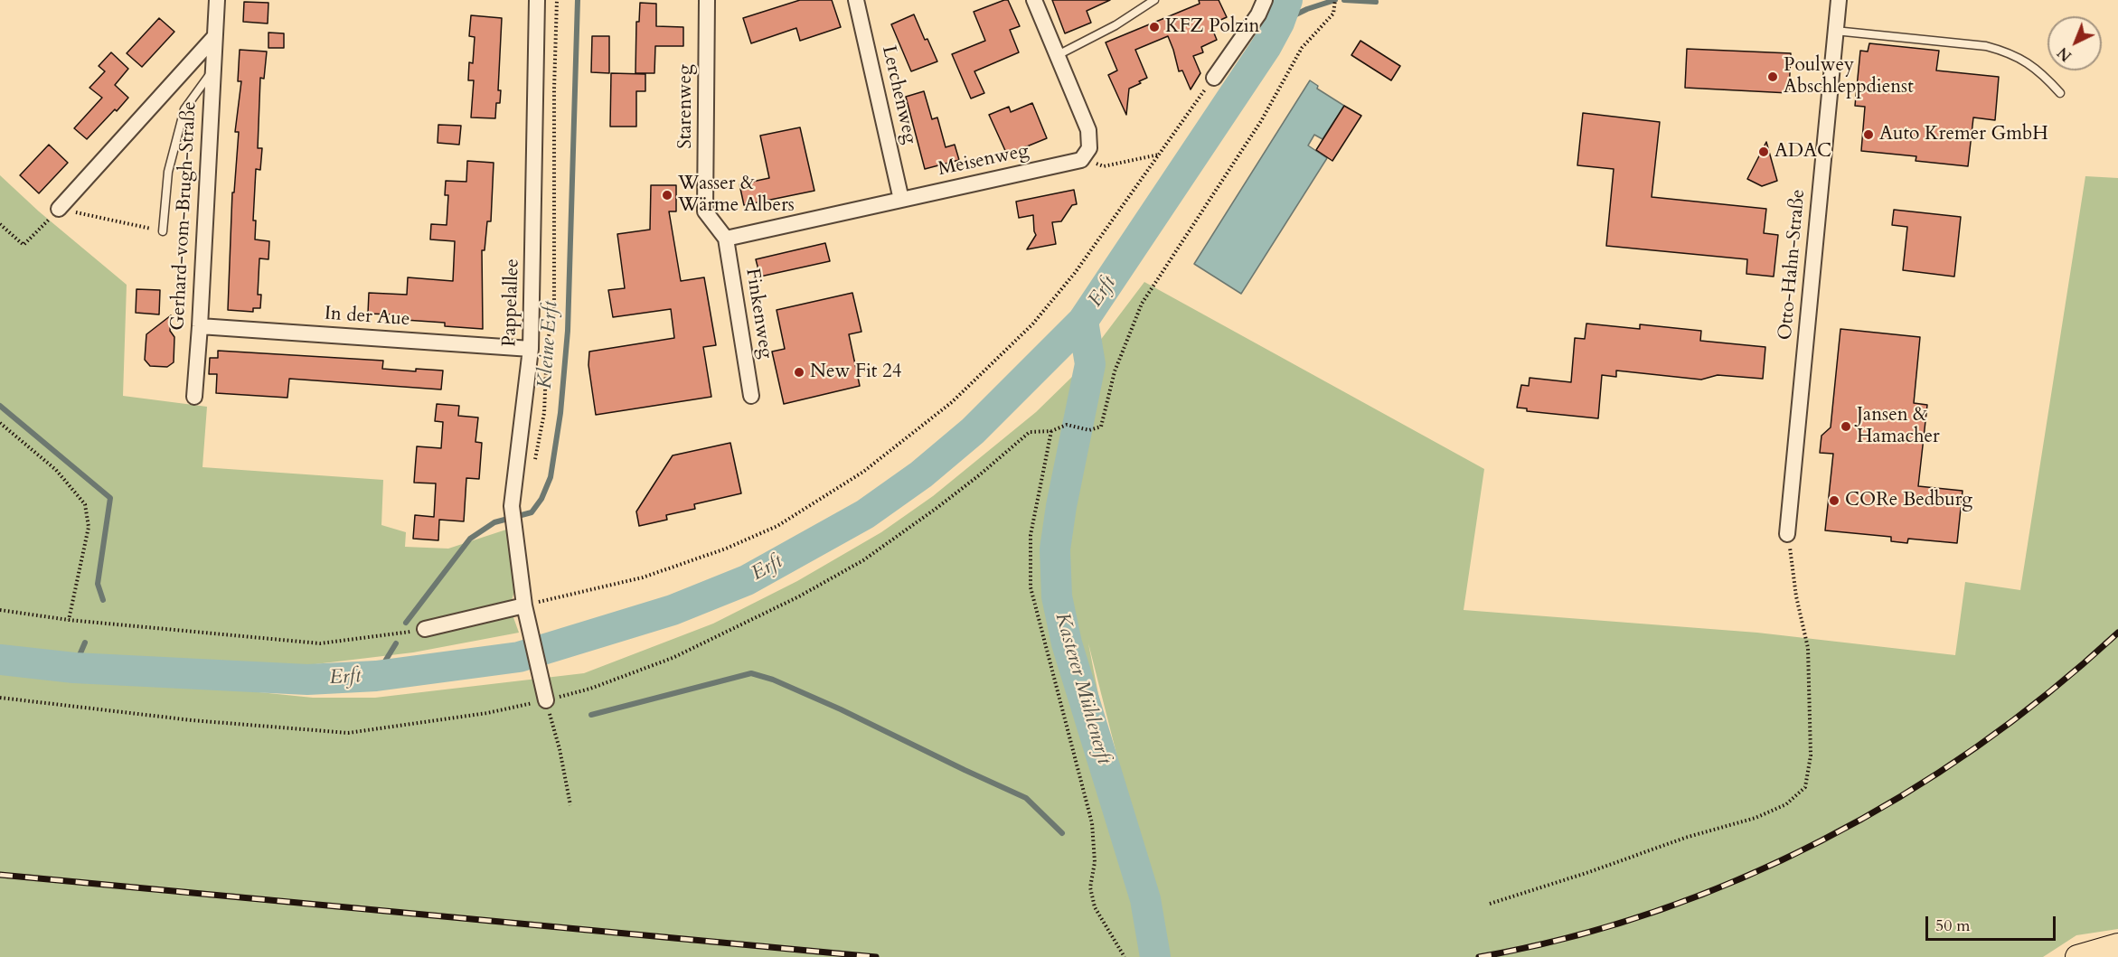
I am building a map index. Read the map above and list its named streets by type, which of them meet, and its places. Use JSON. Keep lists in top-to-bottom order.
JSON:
{
  "streets": {
    "street": [
      "Lerchenweg",
      "Starenweg",
      "Meisenweg",
      "Gerhard-vom-Brugh-Straße",
      "Otto-Hahn-Straße",
      "Pappelallee",
      "Finkenweg",
      "In der Aue"
    ]
  },
  "crossings": [
    ["Lerchenweg", "Meisenweg"],
    ["Starenweg", "Meisenweg"],
    ["Starenweg", "Finkenweg"],
    ["Meisenweg", "Finkenweg"],
    ["Gerhard-vom-Brugh-Straße", "In der Aue"],
    ["Pappelallee", "In der Aue"]
  ],
  "water": ["Erft", "Kleine Erft", "Kasterer Mühlenerft"],
  "places": [
    "KFZ Polzin",
    "Poulwey Abschleppdienst",
    "Auto Kremer GmbH",
    "ADAC",
    "Wasser & Wärme Albers",
    "New Fit 24",
    "Jansen & Hamacher",
    "CORe Bedburg"
  ],
  "scale_bar": "50 m",
  "north": "bottom left"
}
